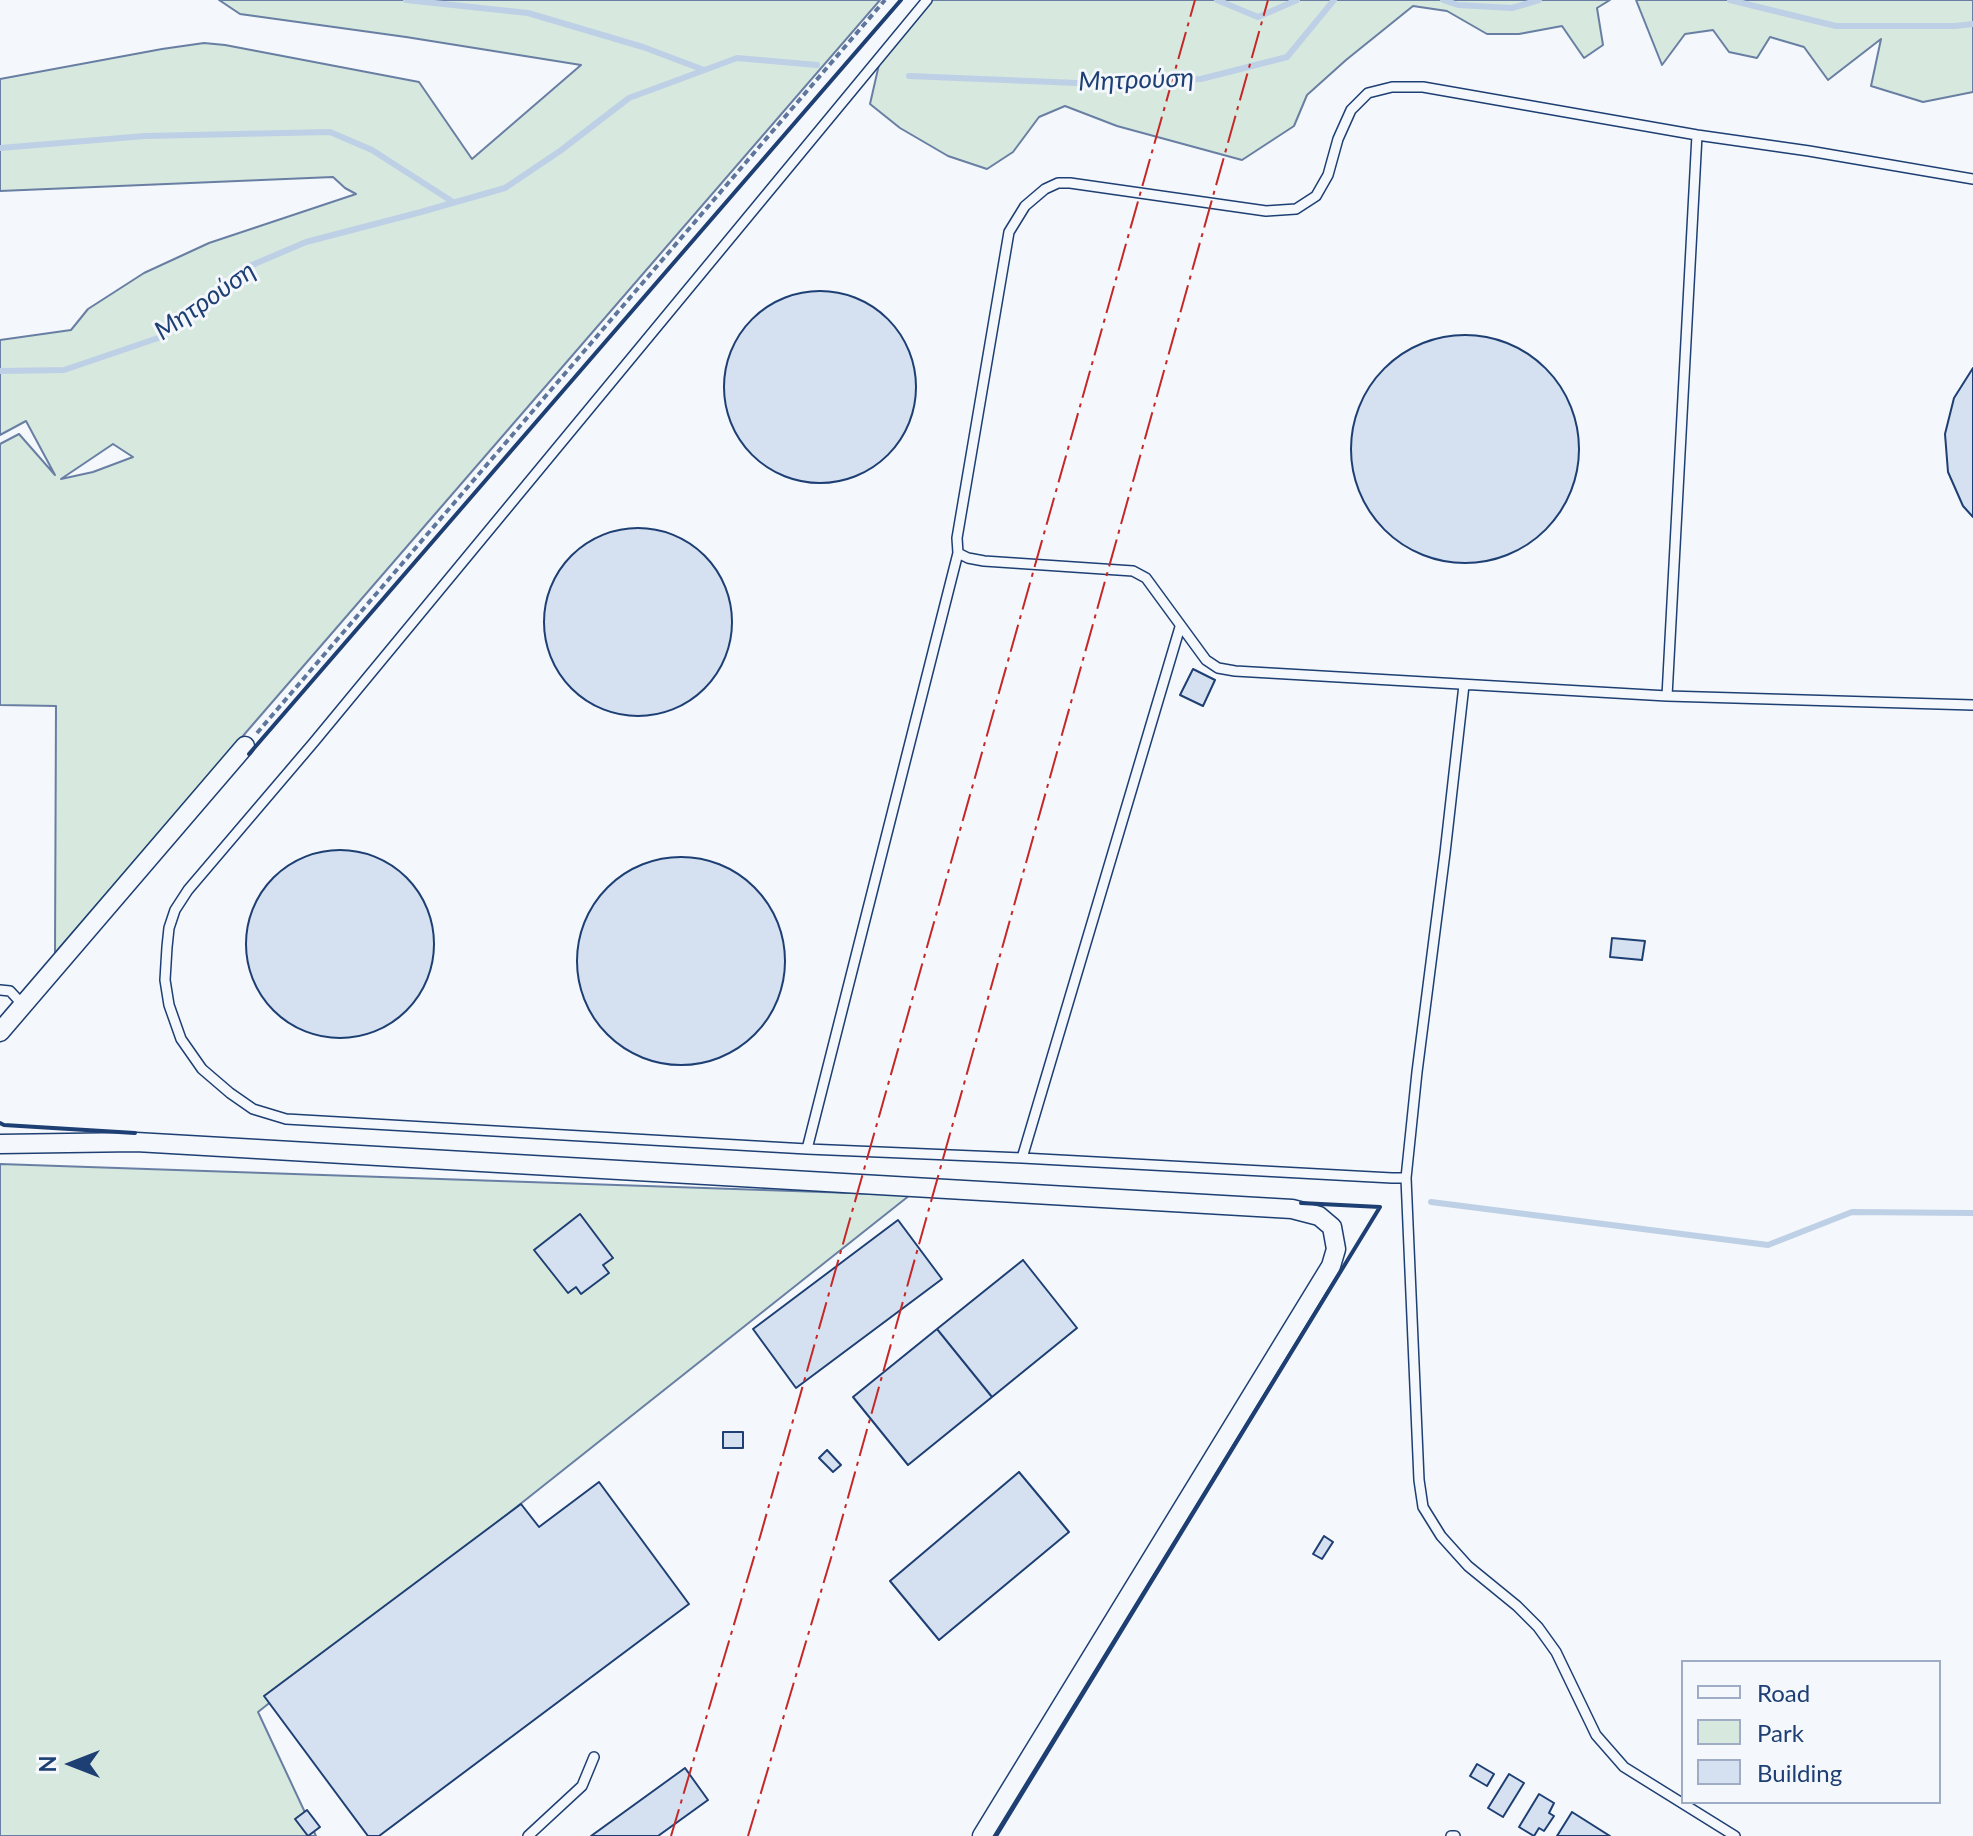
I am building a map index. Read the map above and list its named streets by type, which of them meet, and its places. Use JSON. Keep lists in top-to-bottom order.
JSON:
{
  "water": ["Μητρούση"],
  "legend": ["Road", "Park", "Building"],
  "north": "left"
}
